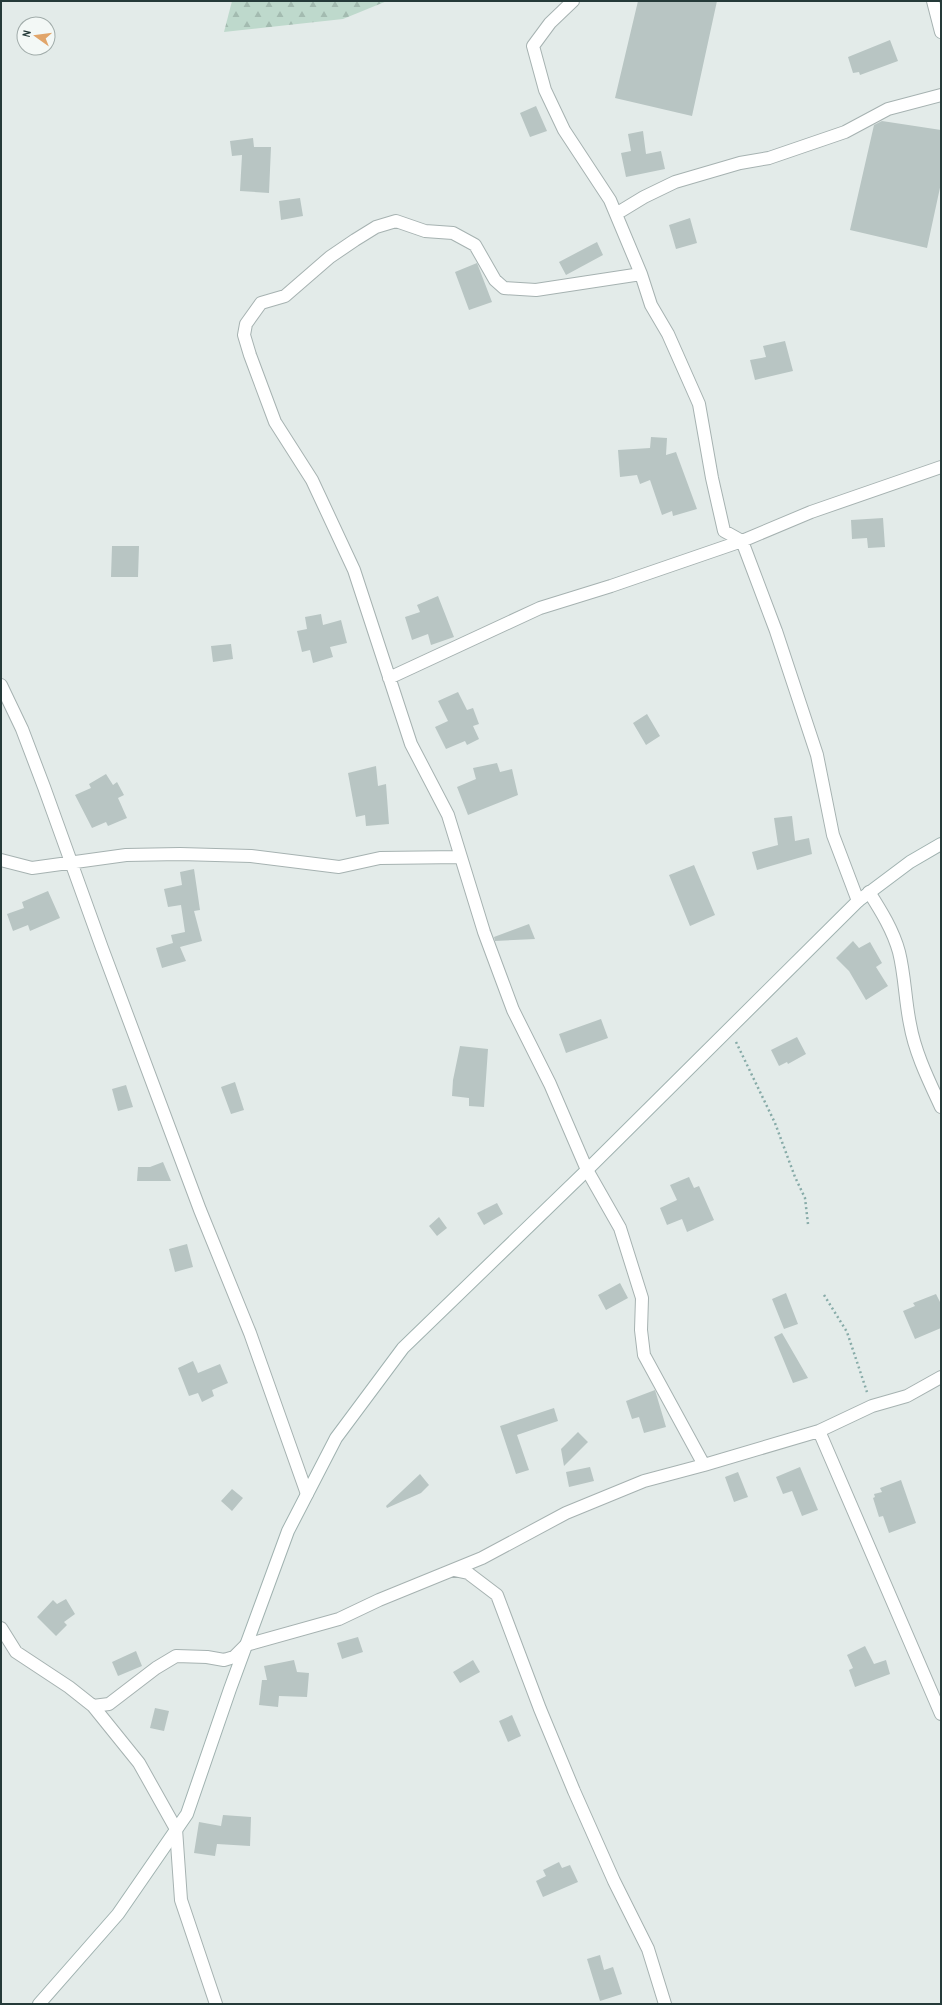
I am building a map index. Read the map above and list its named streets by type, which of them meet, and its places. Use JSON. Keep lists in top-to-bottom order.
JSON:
{
  "north": "left"
}
